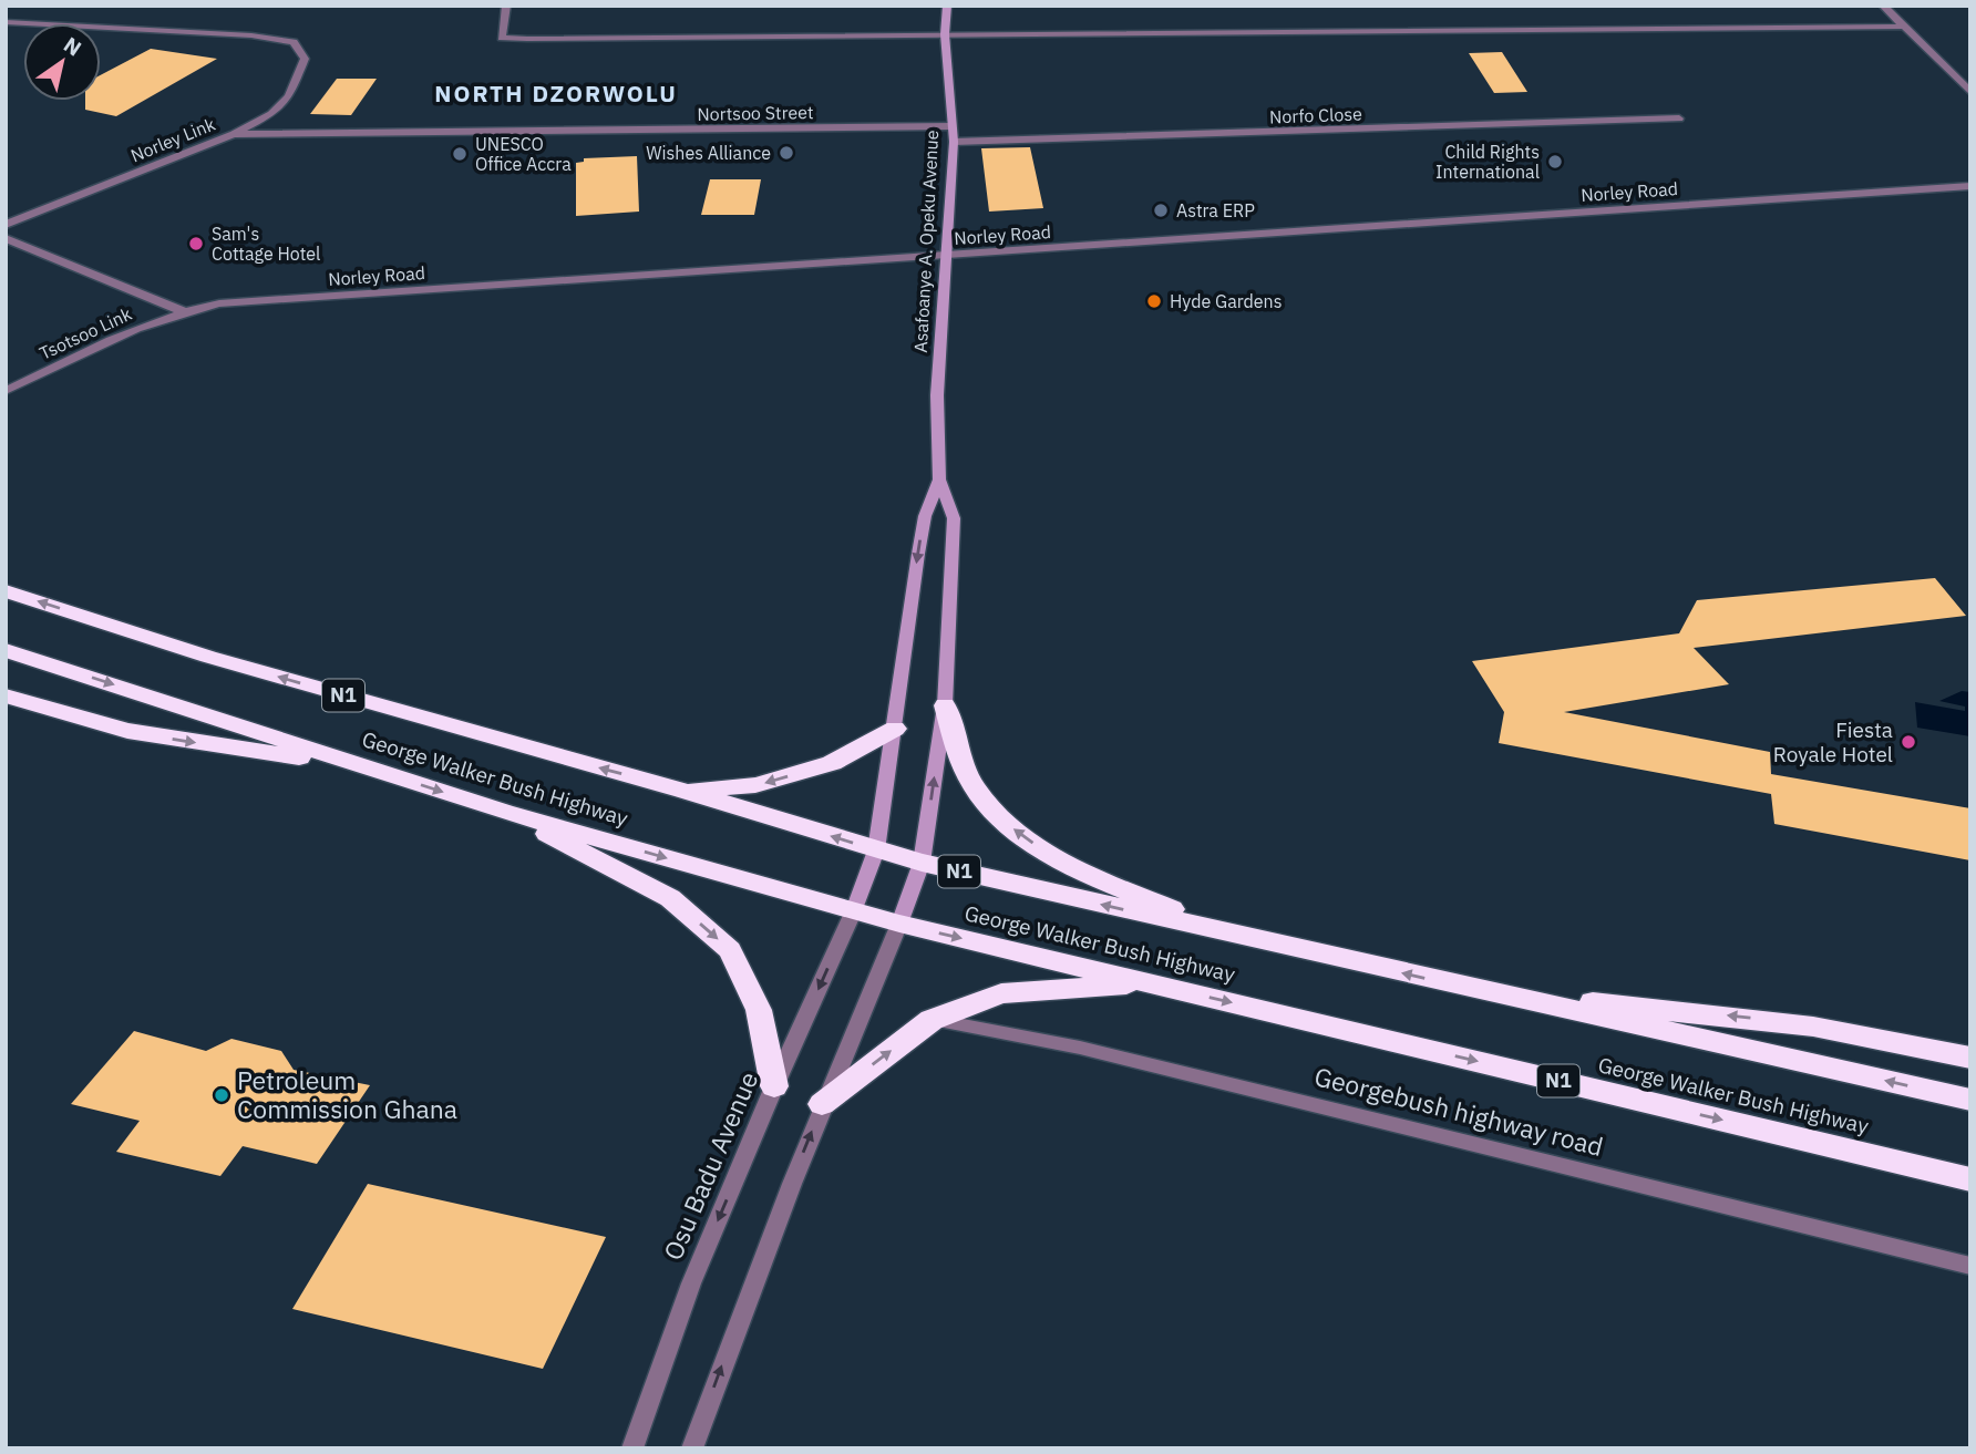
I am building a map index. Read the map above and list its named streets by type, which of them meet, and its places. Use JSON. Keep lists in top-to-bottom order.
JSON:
{
  "streets": {
    "highway": ["N1", "George Walker Bush Highway"],
    "main road": ["Asafoanye A. Opeku Avenue"],
    "street": [
      "Nortsoo Street",
      "Norfo Close",
      "Norley Link",
      "Norley Road",
      "Tsotsoo Link",
      "Georgebush highway road",
      "Osu Badu Avenue"
    ]
  },
  "crossings": [
    ["Nortsoo Street", "Norley Link"],
    ["Nortsoo Street", "Asafoanye A. Opeku Avenue"],
    ["Norfo Close", "Asafoanye A. Opeku Avenue"],
    ["Norley Road", "Asafoanye A. Opeku Avenue"],
    ["Norley Road", "Tsotsoo Link"],
    ["Asafoanye A. Opeku Avenue", "George Walker Bush Highway"],
    ["Asafoanye A. Opeku Avenue", "Osu Badu Avenue"],
    ["George Walker Bush Highway", "Osu Badu Avenue"]
  ],
  "districts": ["NORTH DZORWOLU"],
  "places": [
    "Wishes Alliance",
    "UNESCO Office Accra",
    "Child Rights International",
    "Astra ERP",
    "Sam's Cottage Hotel",
    "Hyde Gardens",
    "Fiesta Royale Hotel",
    "Petroleum Commission Ghana"
  ],
  "north": "top right"
}
